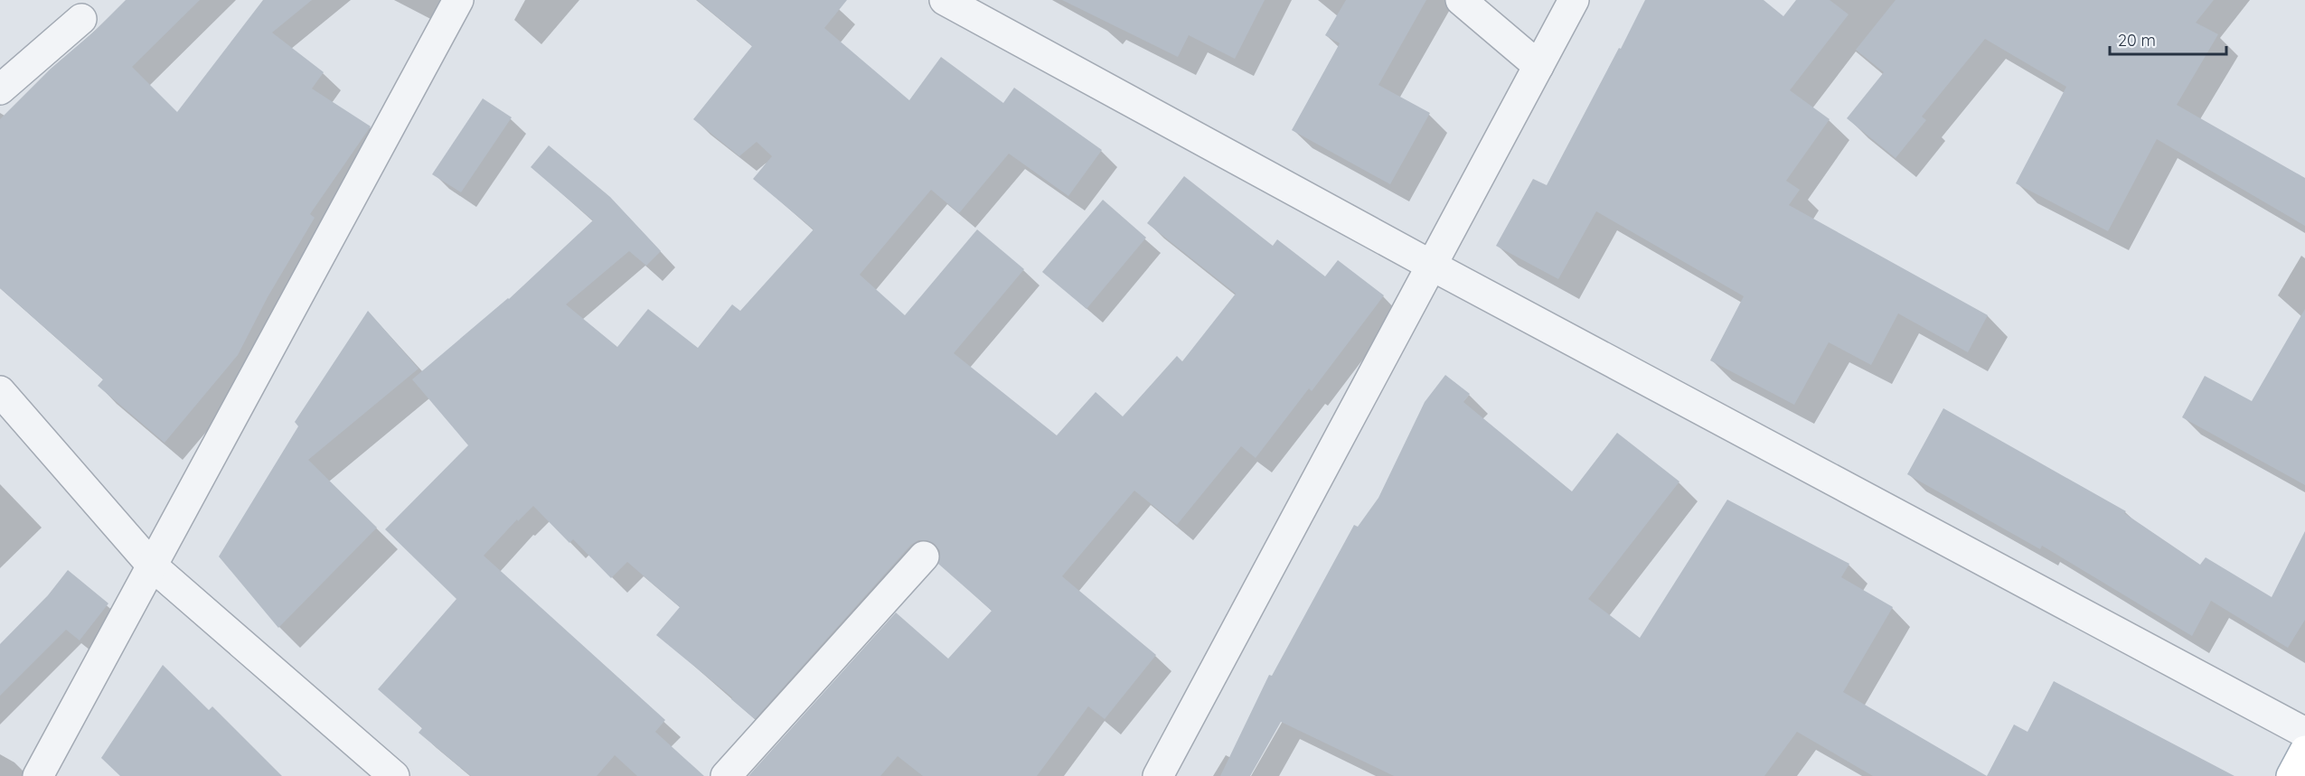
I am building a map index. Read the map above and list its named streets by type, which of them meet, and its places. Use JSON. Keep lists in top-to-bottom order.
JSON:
{
  "scale_bar": "20 m"
}
